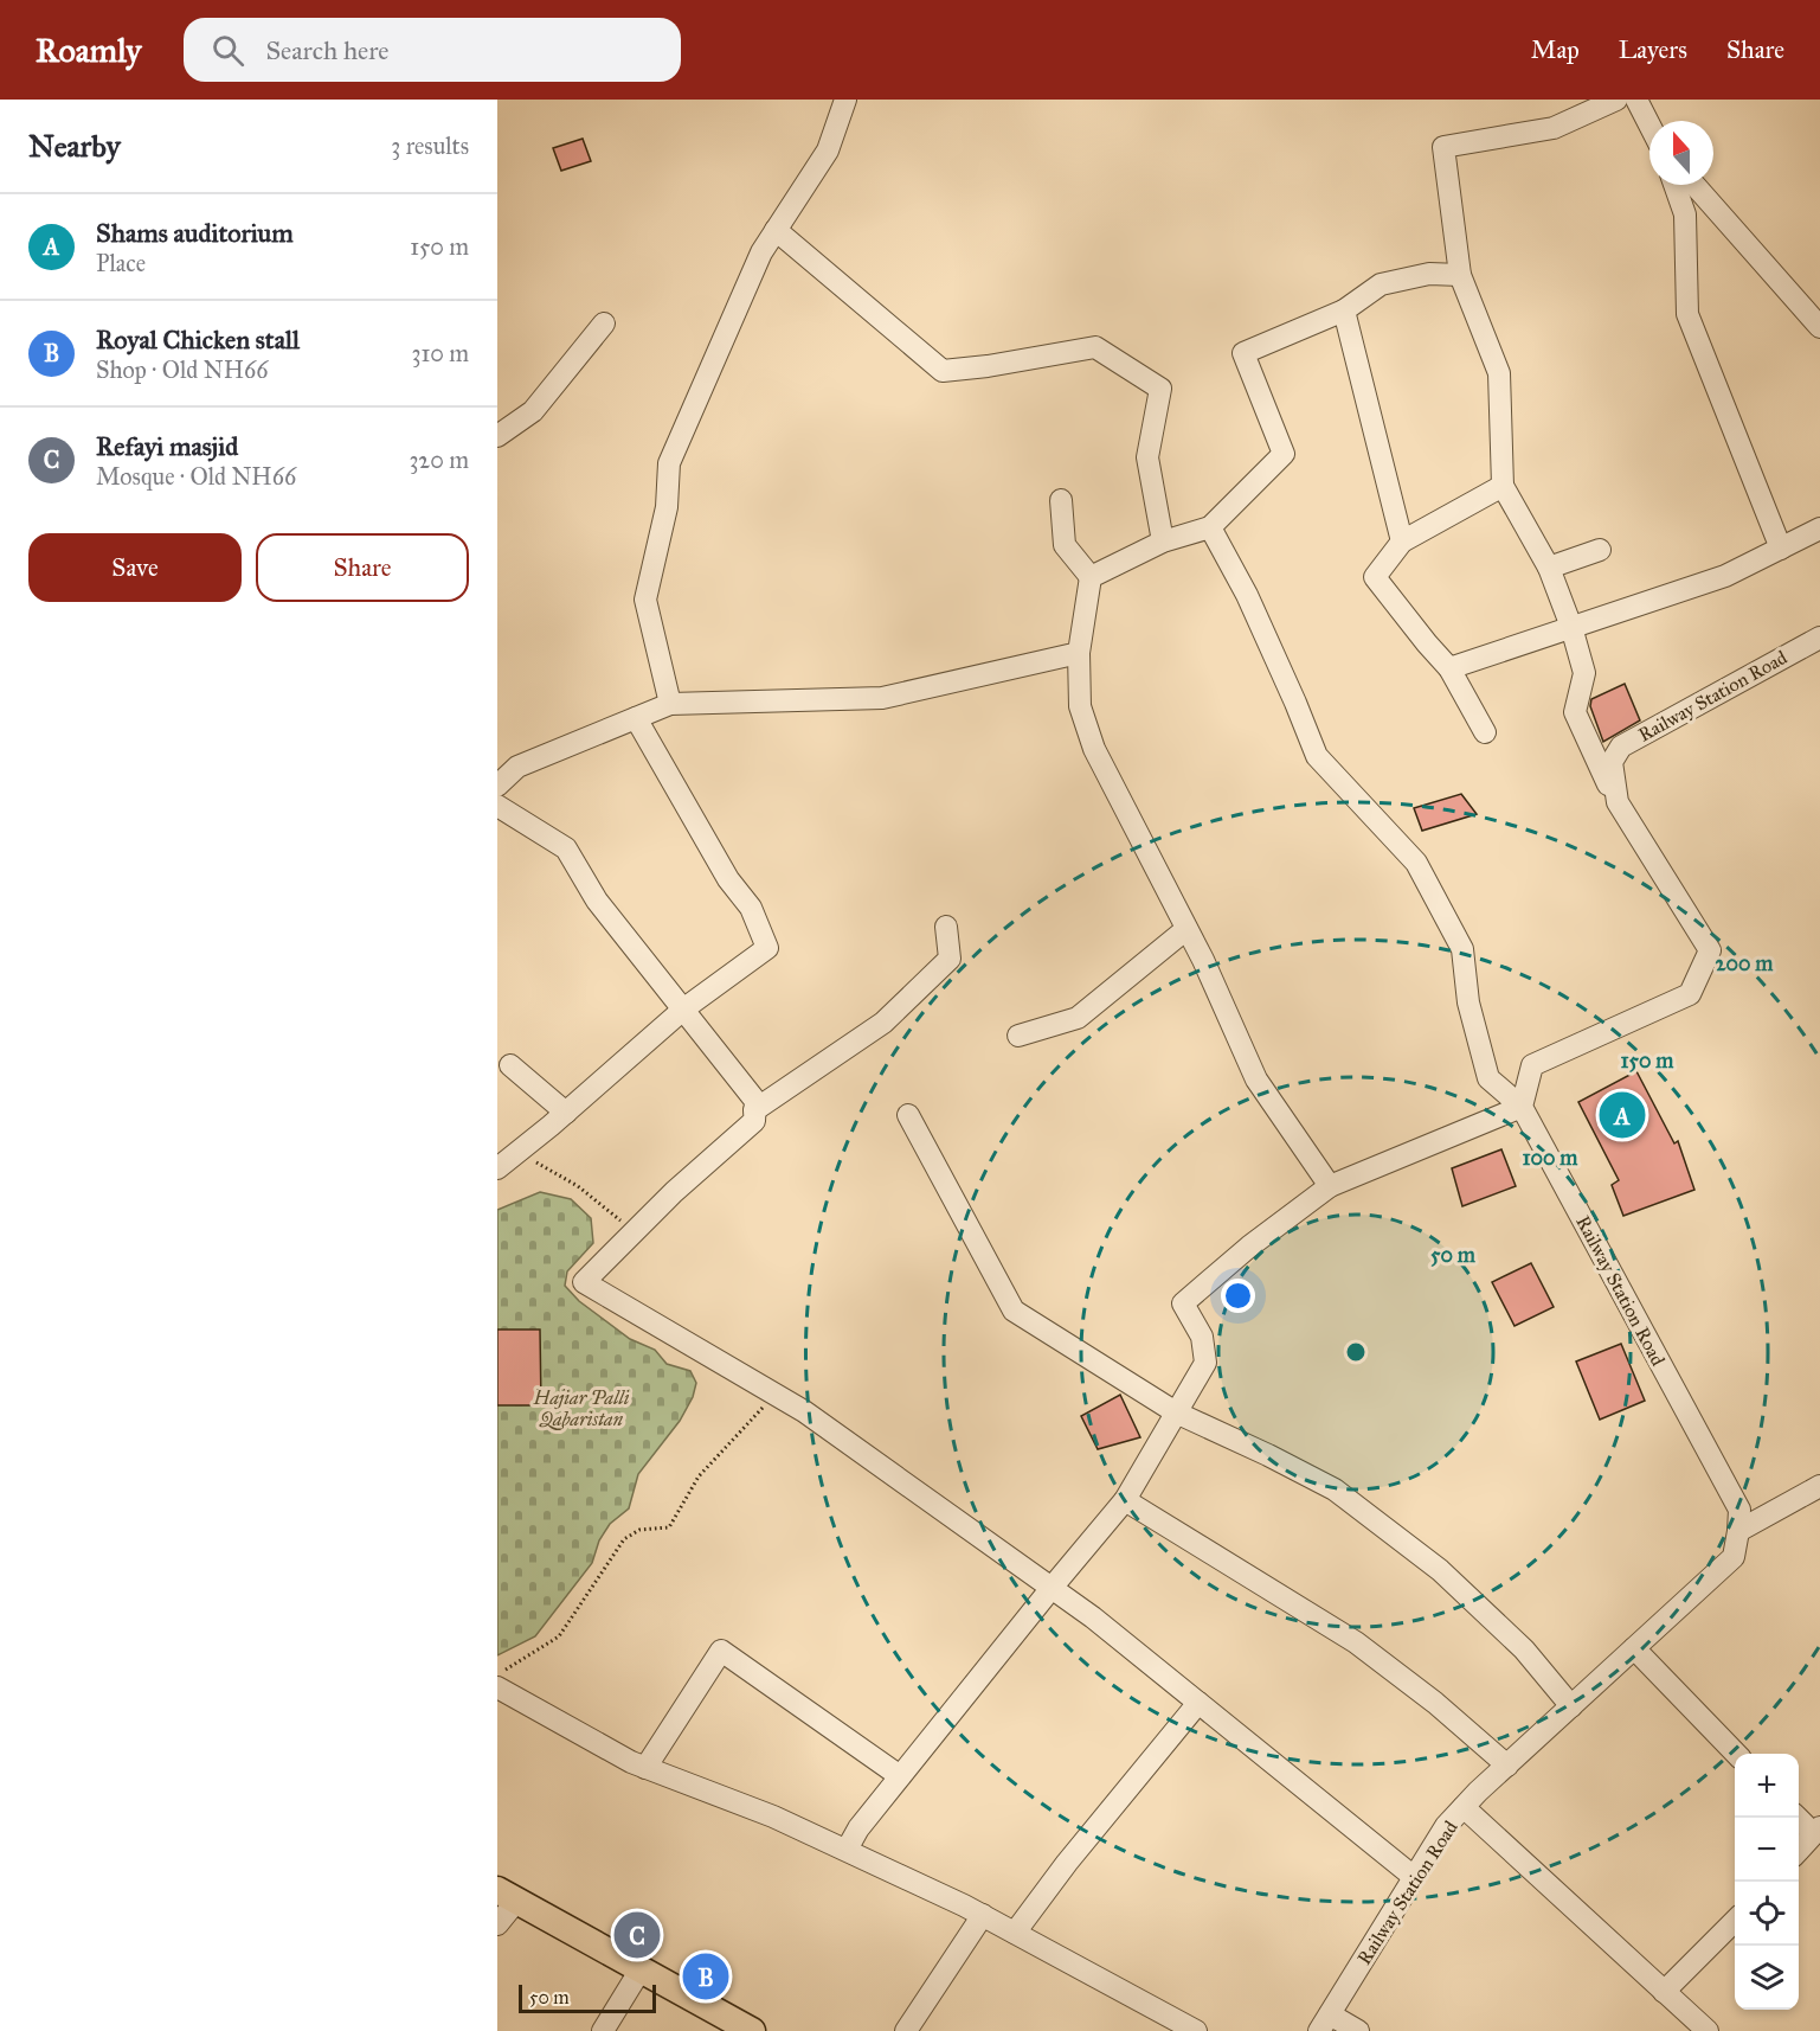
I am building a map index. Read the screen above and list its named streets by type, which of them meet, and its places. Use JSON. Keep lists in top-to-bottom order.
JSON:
{
  "streets": {
    "street": ["Railway Station Road"]
  },
  "parks": ["Hajiar Palli Qabaristan"],
  "scale_bar": "50 m",
  "north": "top",
  "page": {
    "header": "Roamly",
    "search": "Search here",
    "nav": ["Map", "Layers", "Share"],
    "heading": ["Nearby", "3 results"],
    "list": [
      {
        "mark": "A",
        "name": "Shams auditorium",
        "note": "Place",
        "value": "150 m"
      },
      {
        "mark": "B",
        "name": "Royal Chicken stall",
        "note": "Shop · Old NH66",
        "value": "310 m"
      },
      {
        "mark": "C",
        "name": "Refayi masjid",
        "note": "Mosque · Old NH66",
        "value": "320 m"
      }
    ],
    "buttons": ["Save", "Share"],
    "pins": ["A", "C", "B"],
    "map_buttons": ["+", "−"],
    "scale": "50 m"
  },
  "rings": [
    "200 m",
    "150 m",
    "100 m",
    "50 m"
  ]
}
